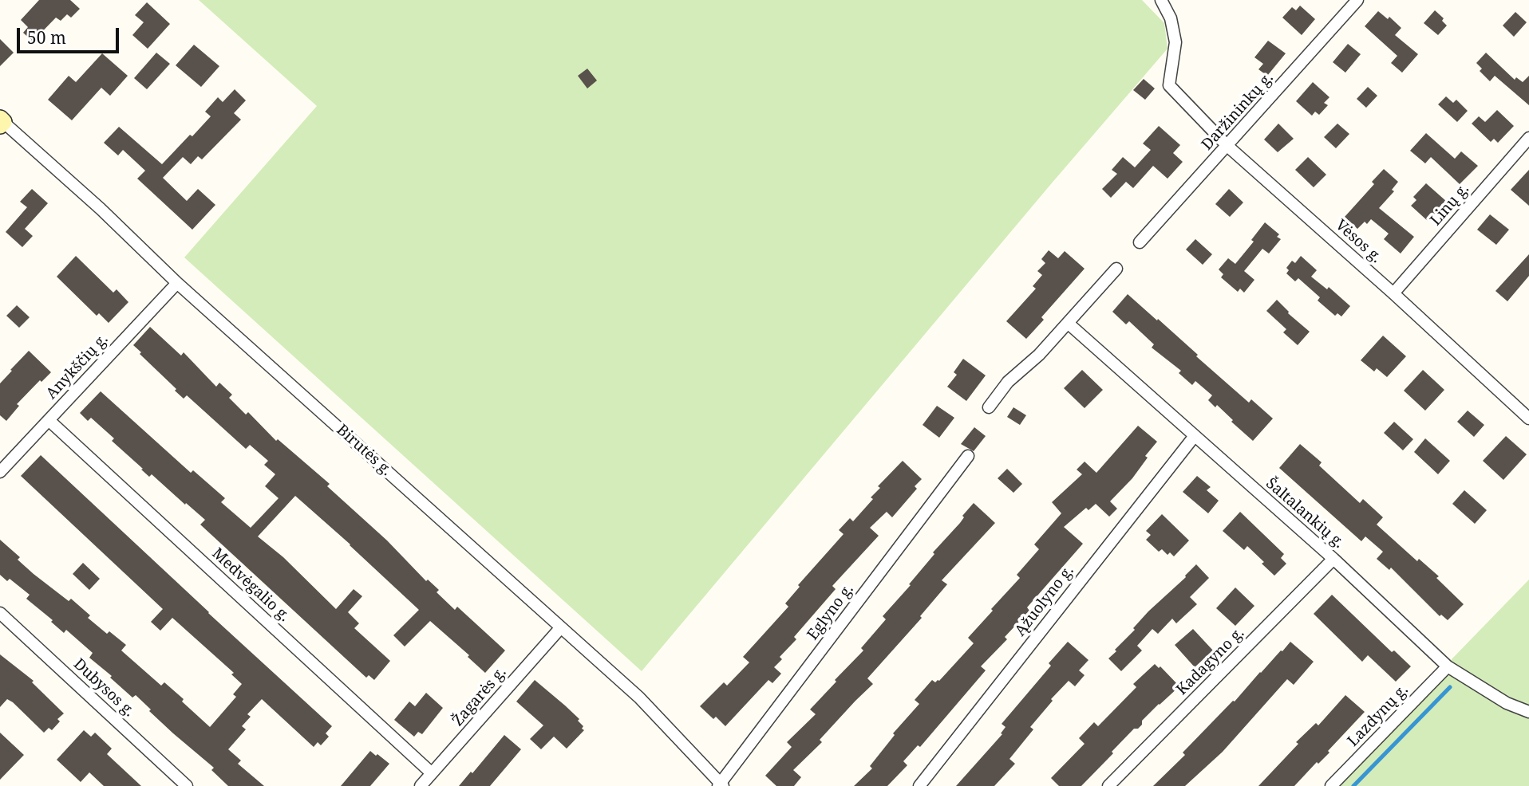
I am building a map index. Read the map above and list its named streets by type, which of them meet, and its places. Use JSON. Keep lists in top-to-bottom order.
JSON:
{
  "streets": {
    "street": [
      "Daržininkų g.",
      "Linų g.",
      "Vėsos g.",
      "Anykščių g.",
      "Birutės g.",
      "Šaltalankių g.",
      "Medvėgalio g.",
      "Ąžuolyno g.",
      "Eglyno g.",
      "Kadagyno g.",
      "Dubysos g.",
      "Žagarės g.",
      "Lazdynų g."
    ]
  },
  "crossings": [
    ["Daržininkų g.", "Vėsos g."],
    ["Linų g.", "Vėsos g."],
    ["Anykščių g.", "Birutės g."],
    ["Anykščių g.", "Medvėgalio g."],
    ["Birutės g.", "Eglyno g."],
    ["Birutės g.", "Žagarės g."],
    ["Šaltalankių g.", "Ąžuolyno g."],
    ["Šaltalankių g.", "Kadagyno g."],
    ["Šaltalankių g.", "Lazdynų g."],
    ["Medvėgalio g.", "Žagarės g."]
  ],
  "scale_bar": "50 m"
}
